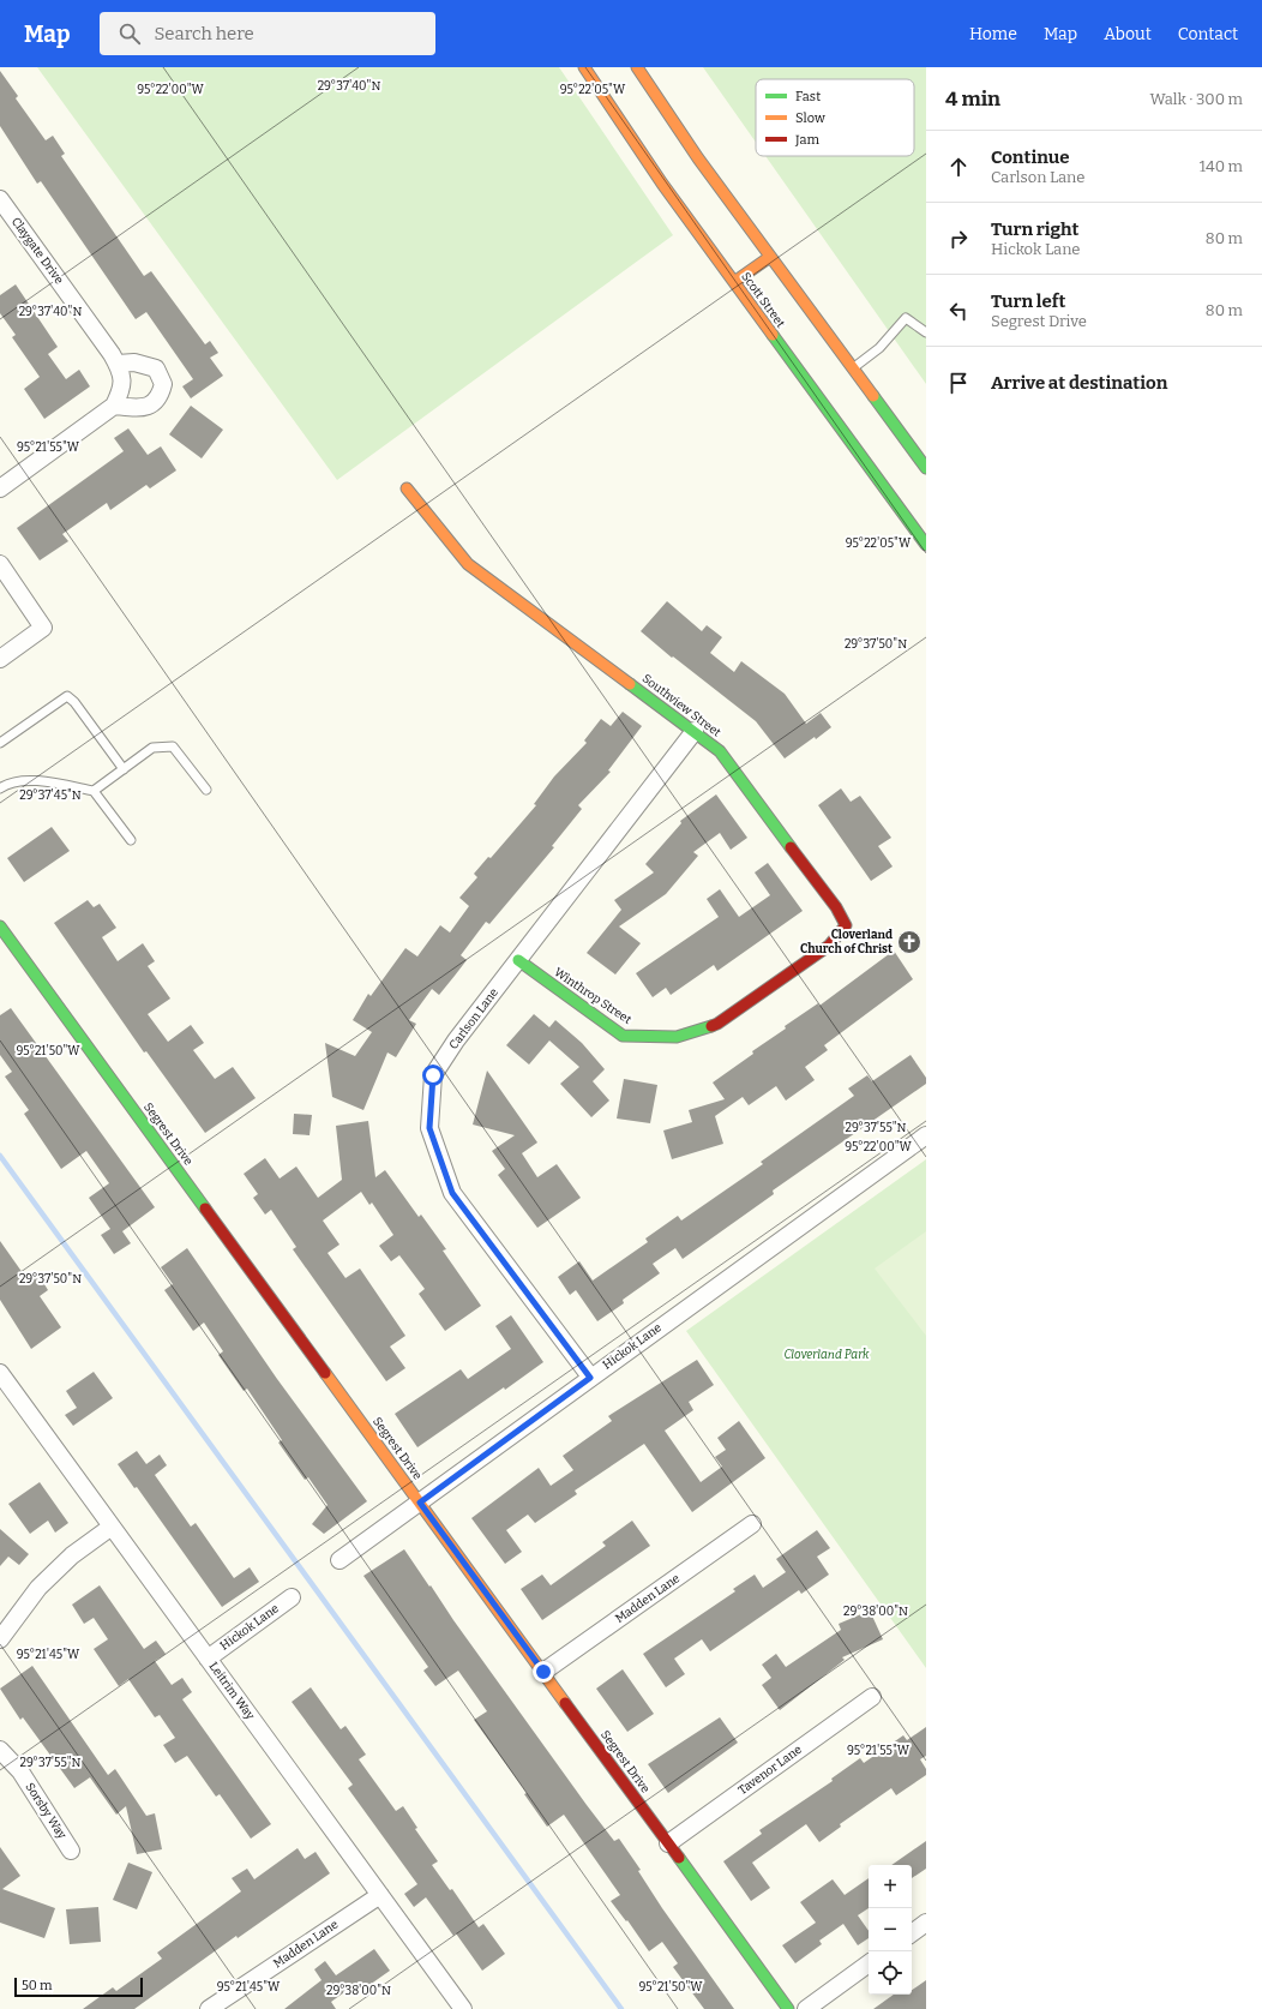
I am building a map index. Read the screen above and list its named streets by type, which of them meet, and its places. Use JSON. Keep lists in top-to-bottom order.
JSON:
{
  "streets": {
    "street": [
      "Claygate Drive",
      "Scott Street",
      "Southview Street",
      "Winthrop Street",
      "Carlson Lane",
      "Segrest Drive",
      "Hickok Lane",
      "Madden Lane",
      "Leitrim Way",
      "Tavenor Lane",
      "Sorsby Way"
    ]
  },
  "crossings": [
    ["Southview Street", "Winthrop Street"],
    ["Southview Street", "Carlson Lane"],
    ["Winthrop Street", "Carlson Lane"],
    ["Carlson Lane", "Hickok Lane"],
    ["Segrest Drive", "Hickok Lane"],
    ["Segrest Drive", "Madden Lane"],
    ["Segrest Drive", "Tavenor Lane"],
    ["Hickok Lane", "Leitrim Way"],
    ["Madden Lane", "Leitrim Way"]
  ],
  "parks": ["Cloverland Park"],
  "places": {
    "church": ["Cloverland Church of Christ"]
  },
  "legend": ["Fast", "Slow", "Jam"],
  "scale_bar": "50 m",
  "page": {
    "header": "Map",
    "search": "Search here",
    "nav": [
      "Home",
      "Map",
      "About",
      "Contact"
    ],
    "heading": ["4 min", "Walk · 300 m"],
    "list": [
      ["Continue", "Carlson Lane", "140 m"],
      ["Turn right", "Hickok Lane", "80 m"],
      ["Turn left", "Segrest Drive", "80 m"],
      "Arrive at destination"
    ],
    "map_buttons": ["+", "−"],
    "scale": "50 m"
  },
  "coordinates": [
    "29°37'40\"N",
    "95°22'00\"W",
    "95°22'05\"W",
    "95°21'55\"W",
    "29°37'50\"N",
    "29°37'45\"N",
    "95°21'50\"W",
    "29°37'55\"N",
    "29°38'00\"N",
    "95°21'45\"W"
  ]
}
